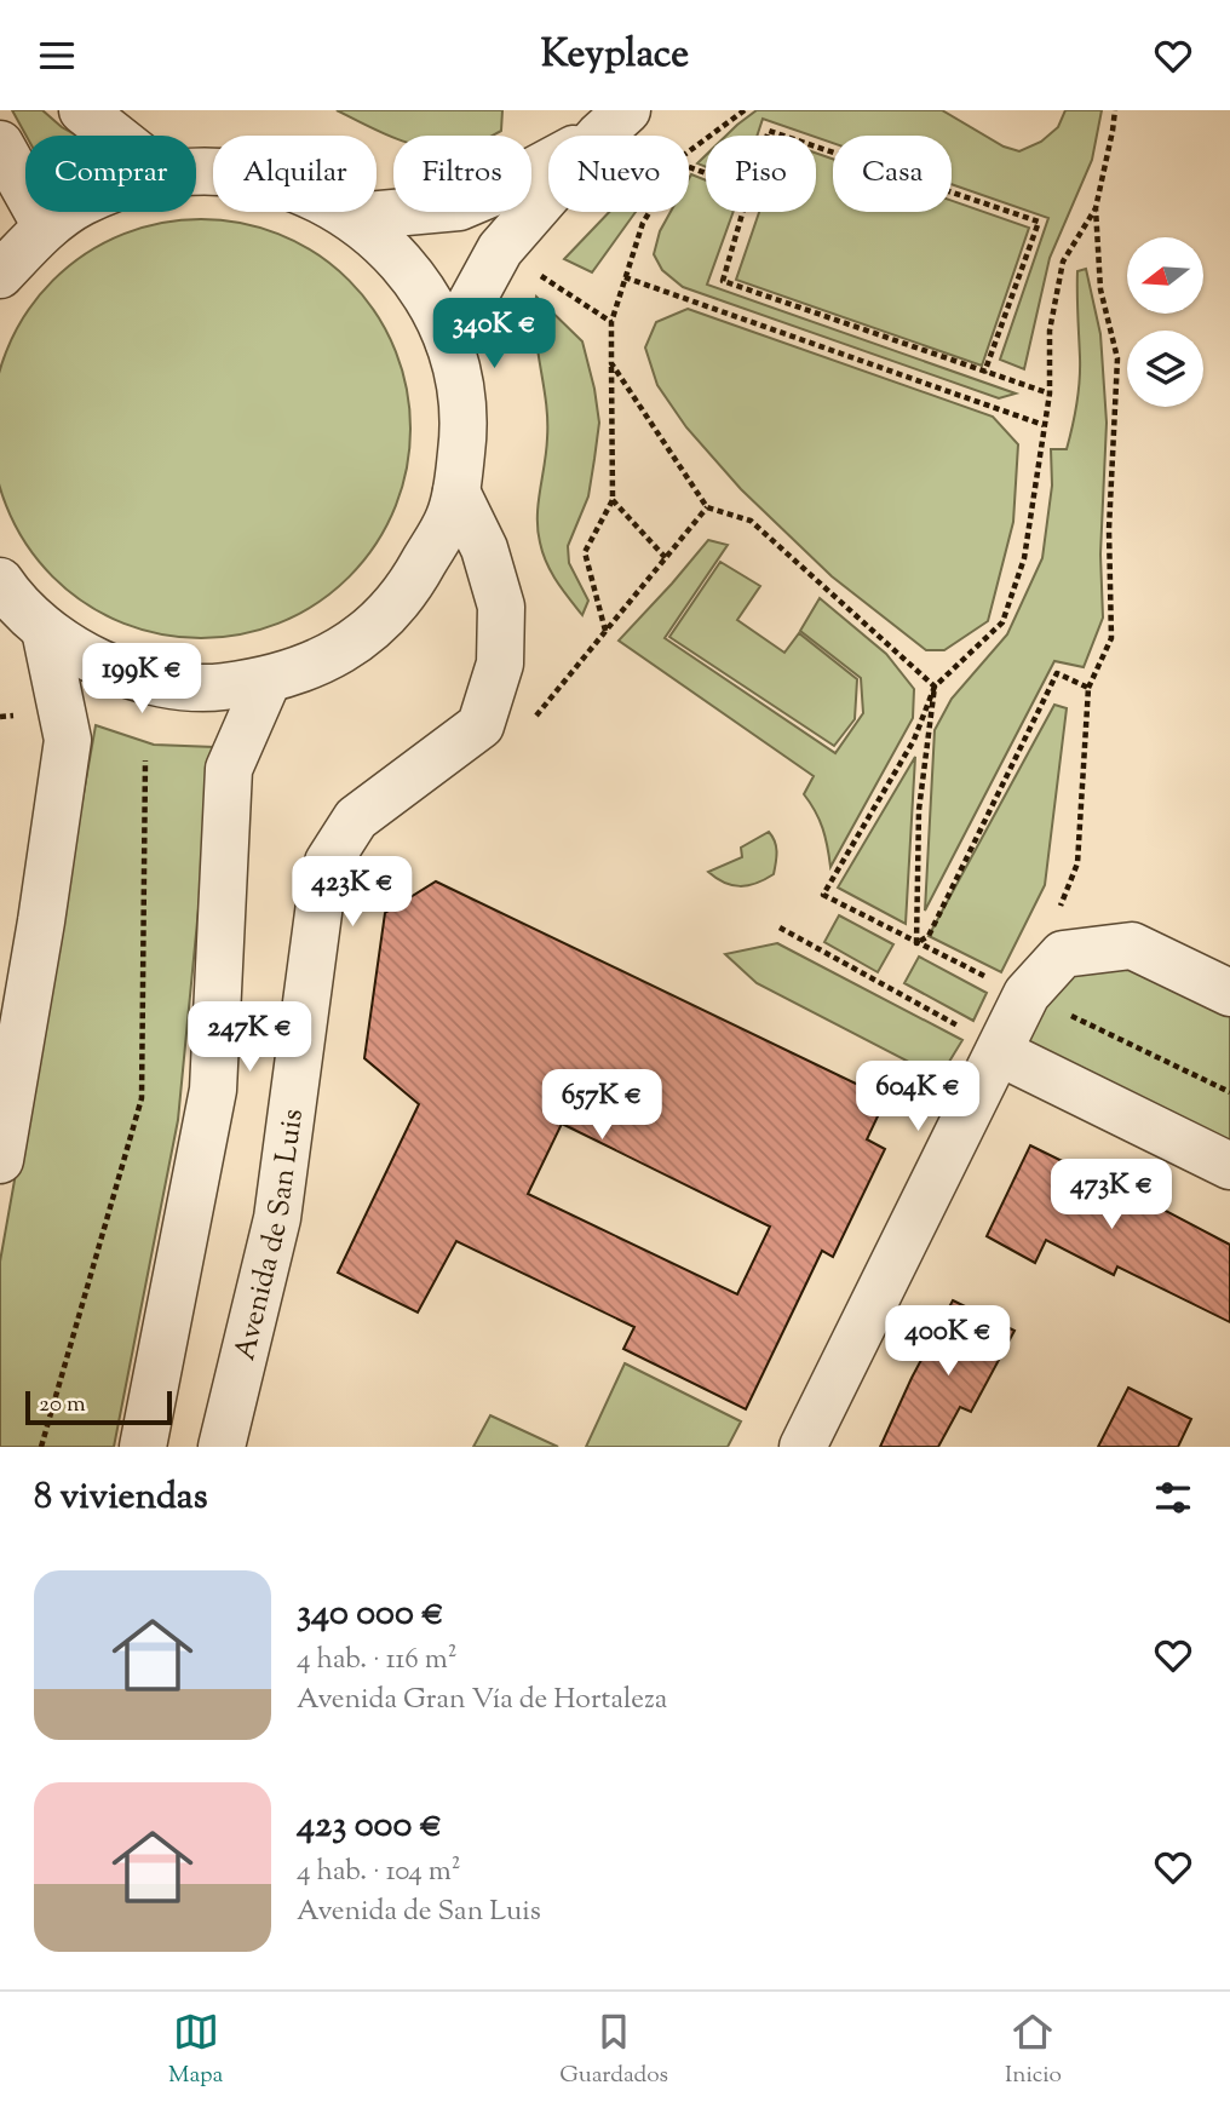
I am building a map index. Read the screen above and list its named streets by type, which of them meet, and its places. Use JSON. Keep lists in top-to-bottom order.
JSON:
{
  "streets": {
    "street": ["Avenida de San Luis"]
  },
  "scale_bar": "20 m",
  "north": "left",
  "page": {
    "header": "Keyplace",
    "chip": [
      "Comprar",
      "Alquilar",
      "Filtros",
      "Nuevo",
      "Piso",
      "Casa"
    ],
    "price": [
      "340K €",
      "199K €",
      "423K €",
      "247K €",
      "604K €",
      "657K €",
      "473K €",
      "400K €"
    ],
    "scale": "20 m",
    "heading": "8 viviendas",
    "list": [
      {
        "name": "340 000 €",
        "note": "4 hab. · 116 m² · Avenida Gran Vía de Hortaleza"
      },
      {
        "name": "423 000 €",
        "note": "4 hab. · 104 m² · Avenida de San Luis"
      }
    ],
    "tabs": ["Mapa", "Guardados", "Inicio"]
  }
}
